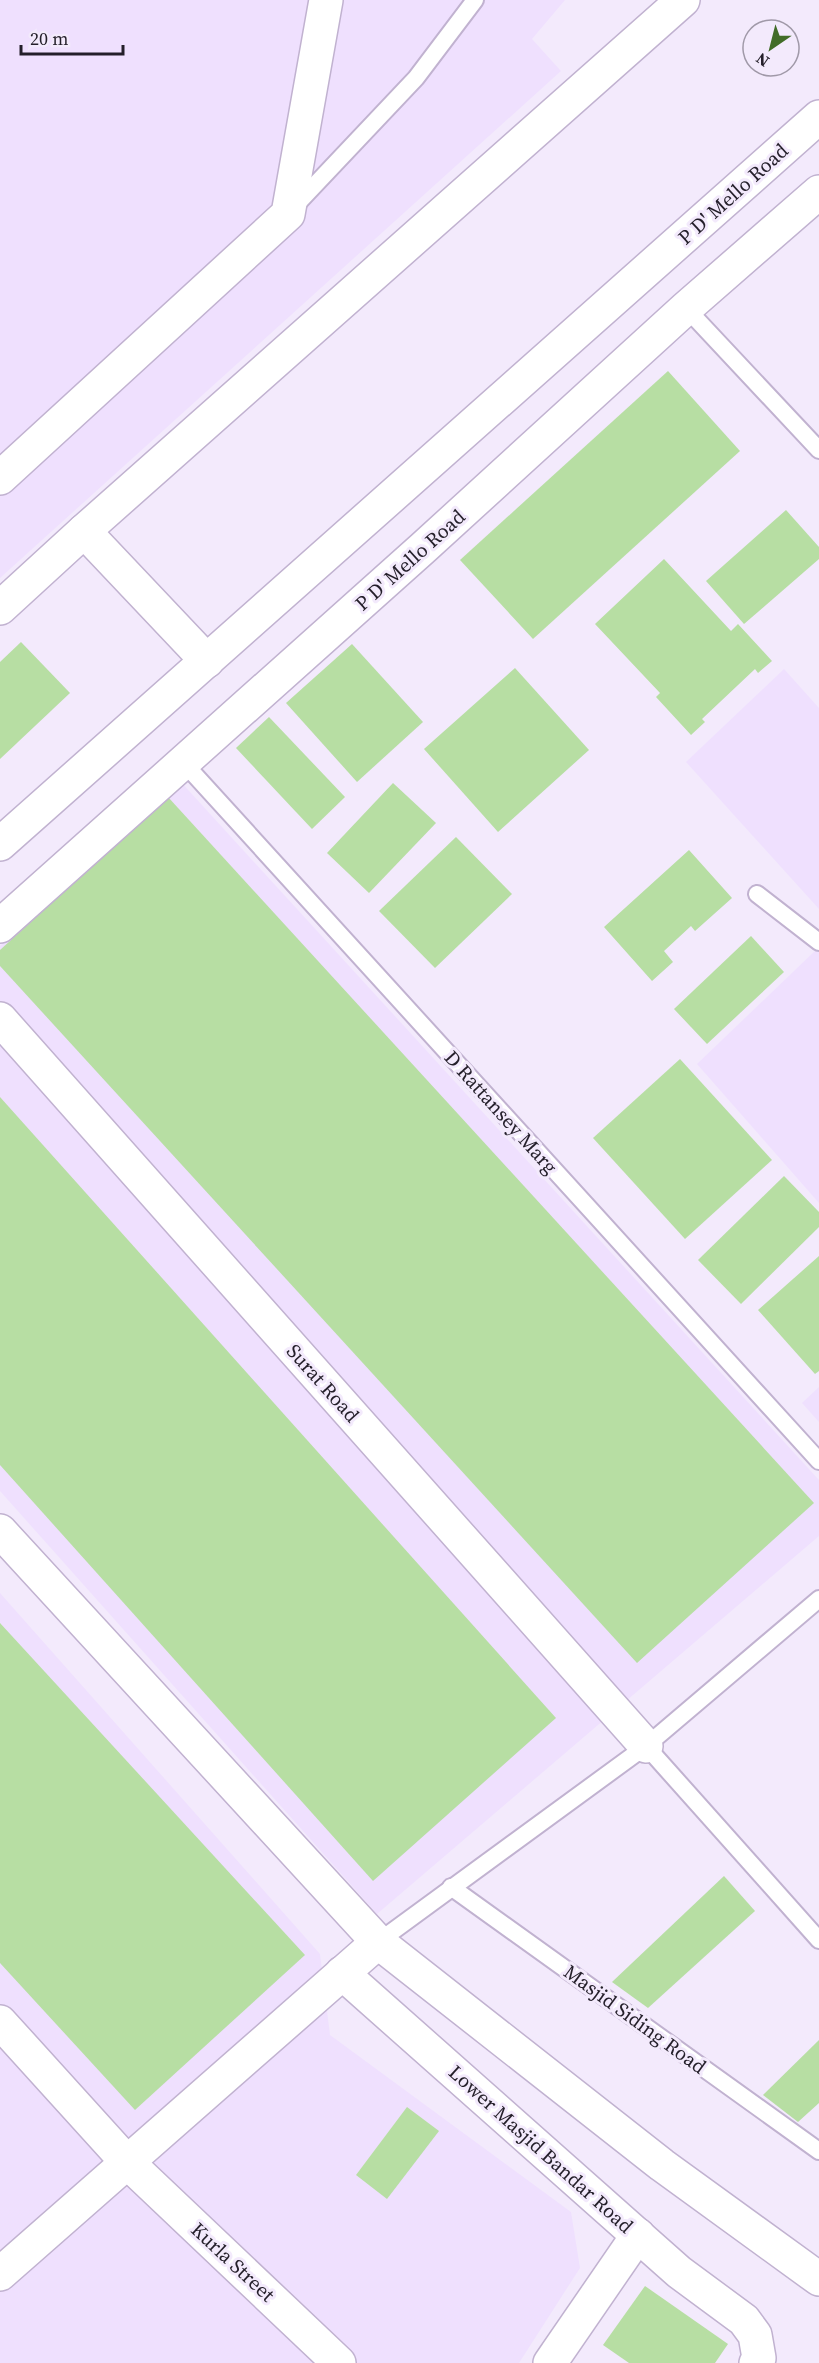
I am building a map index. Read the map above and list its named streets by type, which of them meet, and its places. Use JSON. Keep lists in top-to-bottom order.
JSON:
{
  "streets": {
    "street": [
      "P D' Mello Road",
      "Surat Road",
      "Lower Masjid Bandar Road",
      "Kurla Street"
    ],
    "lane": ["D Rattansey Marg", "Masjid Siding Road"]
  },
  "crossings": [
    ["P D' Mello Road", "D Rattansey Marg"]
  ],
  "scale_bar": "20 m",
  "north": "bottom left"
}
